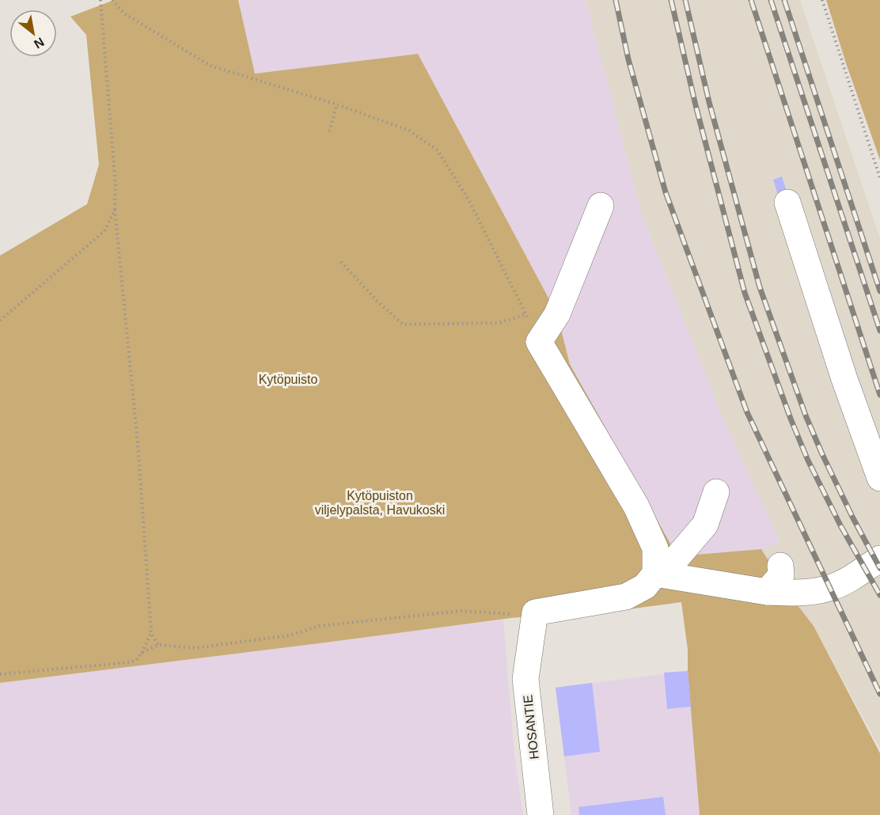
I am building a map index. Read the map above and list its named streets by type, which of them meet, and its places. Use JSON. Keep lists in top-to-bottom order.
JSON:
{
  "streets": {
    "street": ["HOSANTIE"]
  },
  "parks": ["Kytöpuisto", "Kytöpuiston viljelypalsta, Havukoski"],
  "north": "bottom right"
}
